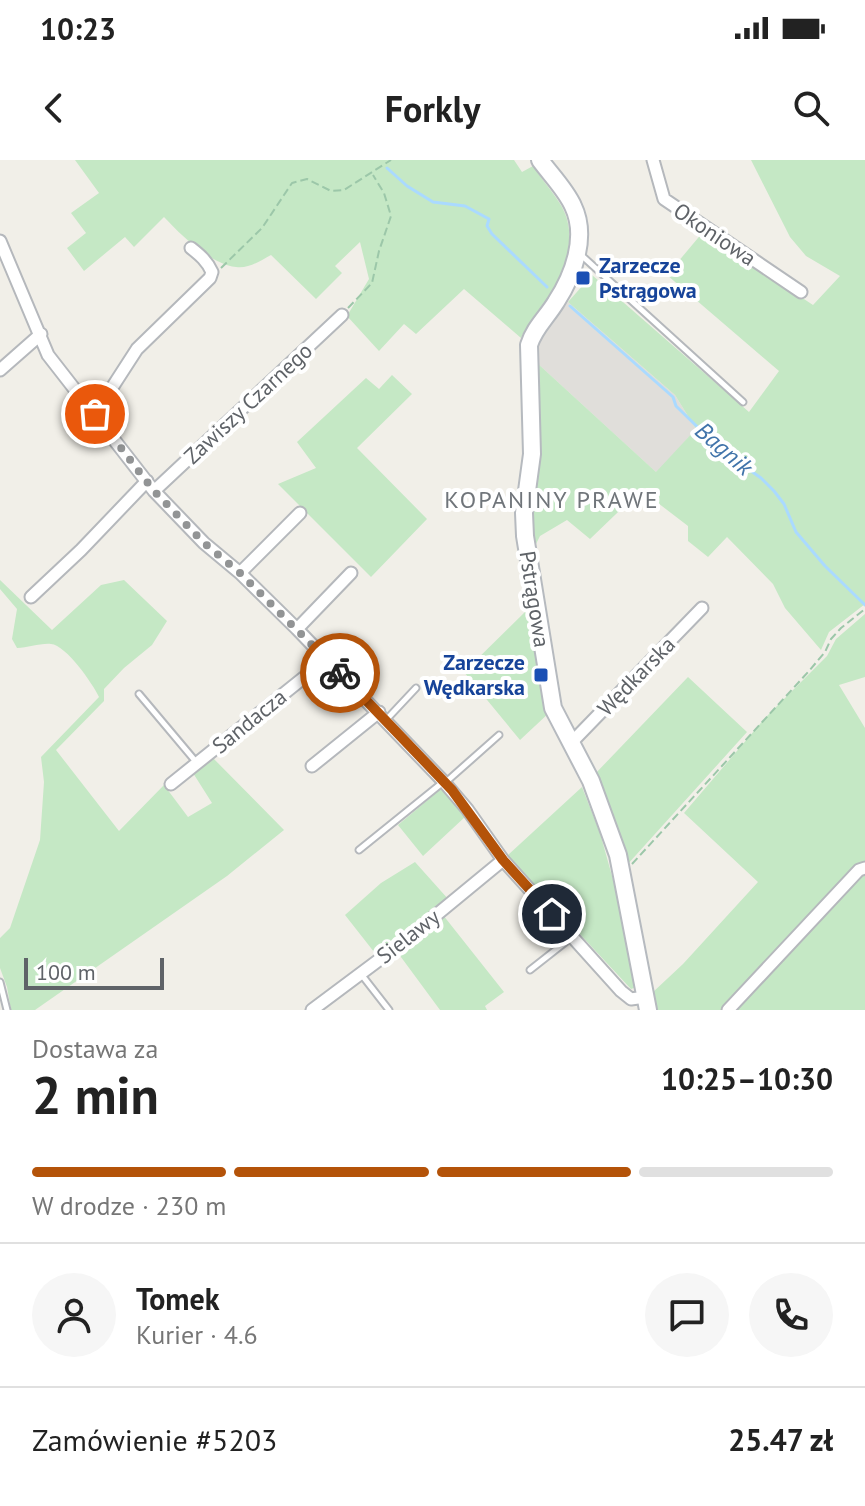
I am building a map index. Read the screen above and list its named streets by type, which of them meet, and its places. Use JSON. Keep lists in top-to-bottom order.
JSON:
{
  "streets": {
    "street": [
      "Okoniowa",
      "Zawiszy Czarnego",
      "Pstrągowa",
      "Wędkarska",
      "Sandacza",
      "Sielawy"
    ]
  },
  "crossings": [
    ["Pstrągowa", "Wędkarska"]
  ],
  "districts": ["KOPANINY PRAWE"],
  "water": ["Bagnik"],
  "places": {
    "transit": ["Zarzecze Pstrągowa", "Zarzecze Wędkarska"]
  },
  "scale_bar": "100 m",
  "page": {
    "status": "10:23",
    "header": "Forkly",
    "scale": "100 m",
    "heading": ["2 min", "Dostawa za", "10:25–10:30"],
    "panel": [
      "Tomek",
      "Kurier · 4.6",
      "Zamówienie #5203",
      "25.47 zł"
    ],
    "bar": "W drodze · 230 m"
  }
}
